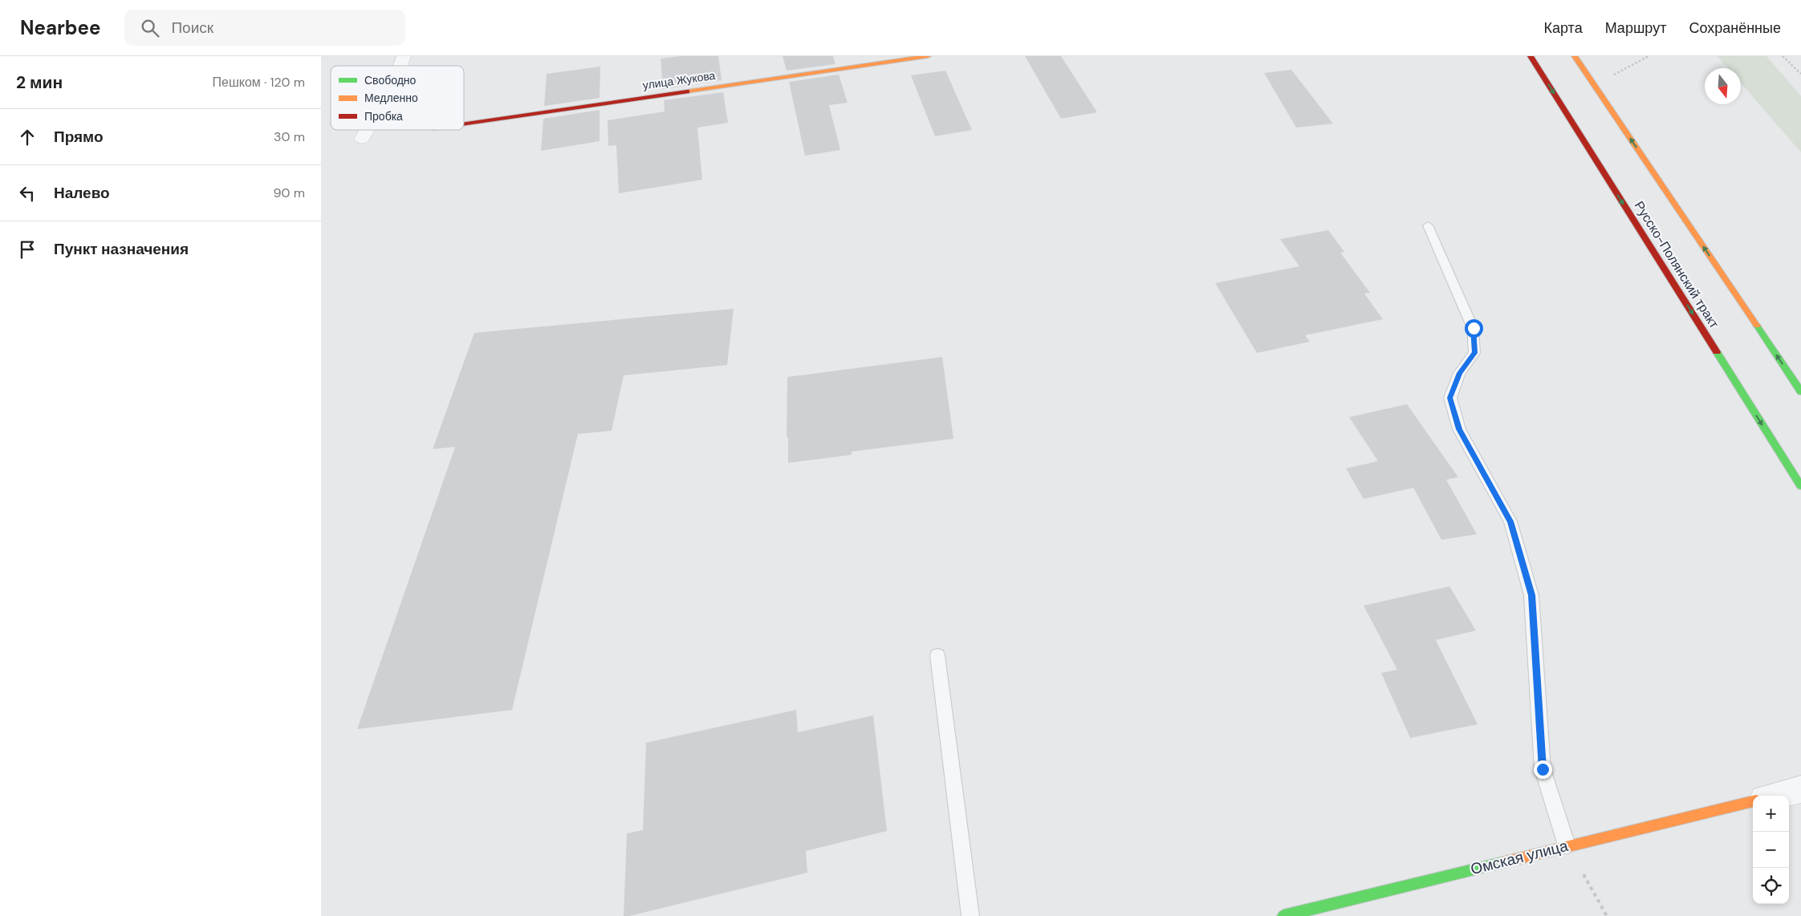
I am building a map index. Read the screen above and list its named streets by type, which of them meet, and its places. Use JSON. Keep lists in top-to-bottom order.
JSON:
{
  "streets": {
    "main road": ["улица Жукова", "Русско-Полянский тракт", "Омская улица"]
  },
  "legend": ["Свободно", "Медленно", "Пробка"],
  "north": "bottom",
  "page": {
    "header": "Nearbee",
    "search": "Поиск",
    "nav": ["Карта", "Маршрут", "Сохранённые"],
    "heading": ["2 мин", "Пешком · 120 m"],
    "list": [
      ["Прямо", "30 m"],
      ["Налево", "90 m"],
      "Пункт назначения"
    ],
    "map_buttons": ["+", "−"]
  }
}
